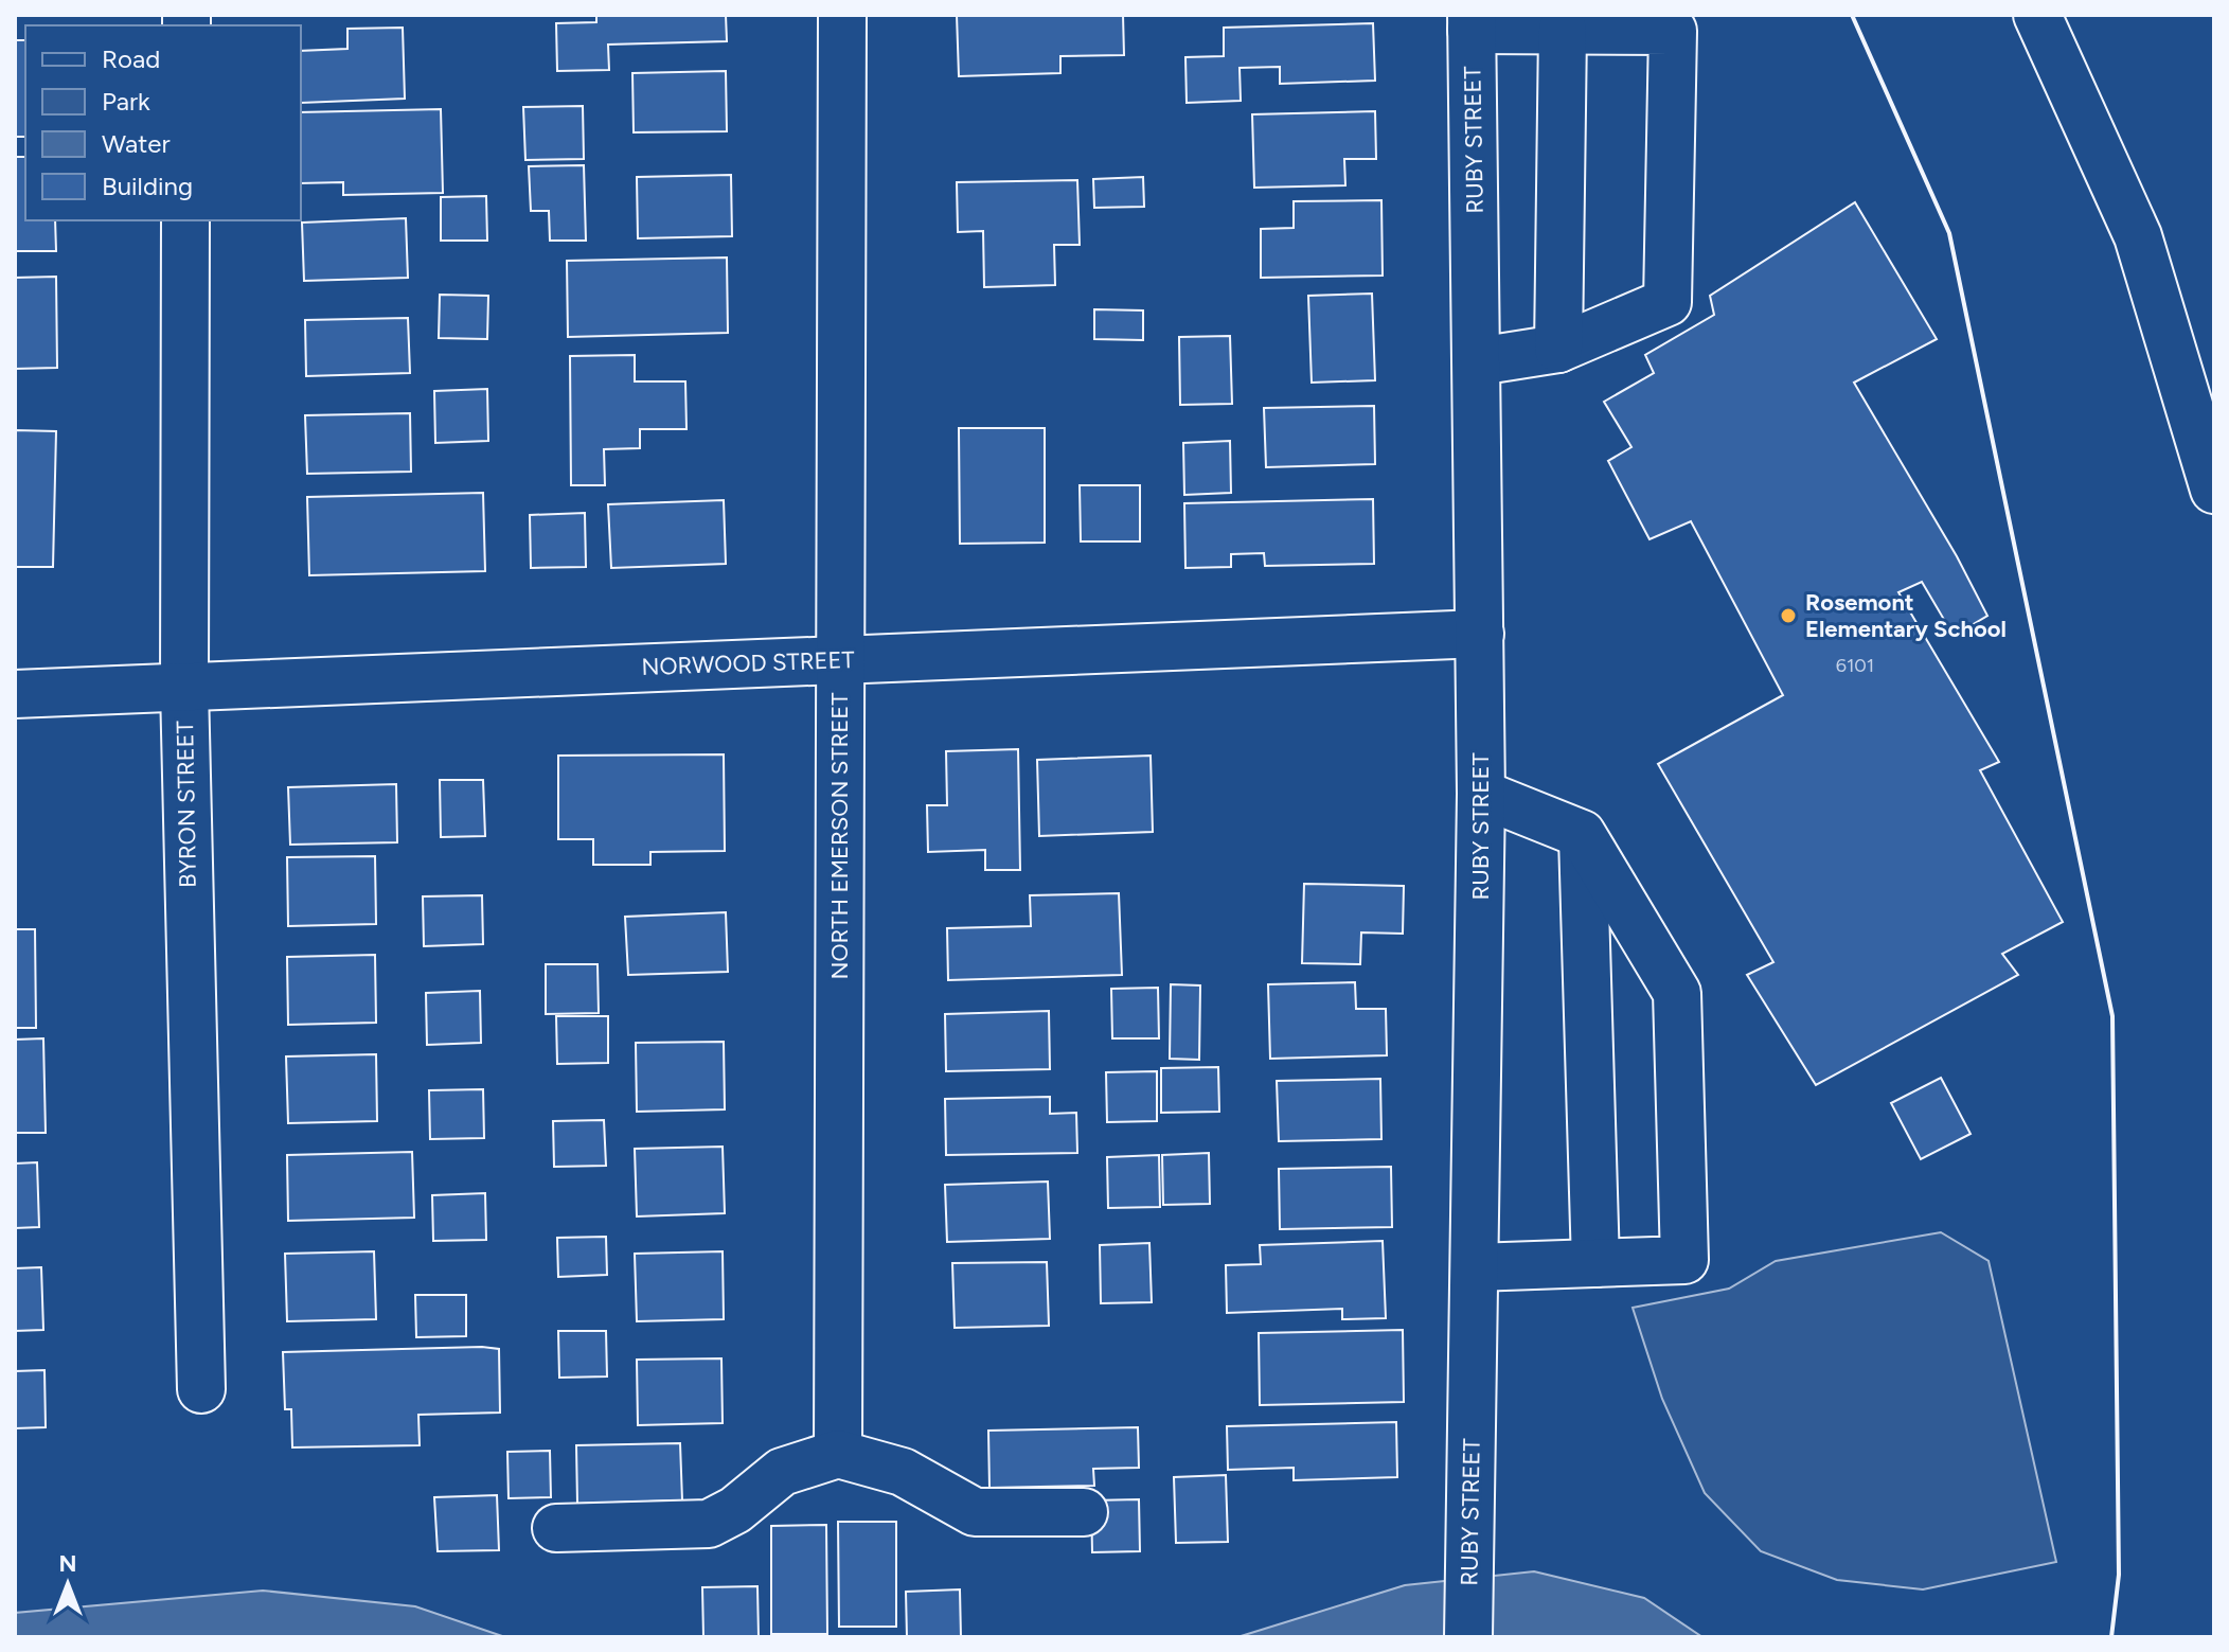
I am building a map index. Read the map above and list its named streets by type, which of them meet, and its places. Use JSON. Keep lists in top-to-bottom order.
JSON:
{
  "streets": {
    "main road": [
      "RUBY STREET",
      "NORWOOD STREET",
      "BYRON STREET",
      "NORTH EMERSON STREET"
    ]
  },
  "crossings": [
    ["RUBY STREET", "NORWOOD STREET"],
    ["NORWOOD STREET", "BYRON STREET"],
    ["NORWOOD STREET", "NORTH EMERSON STREET"]
  ],
  "places": ["Rosemont Elementary School"],
  "house_numbers": ["6101"],
  "legend": [
    "Road",
    "Park",
    "Water",
    "Building"
  ],
  "north": "top"
}
